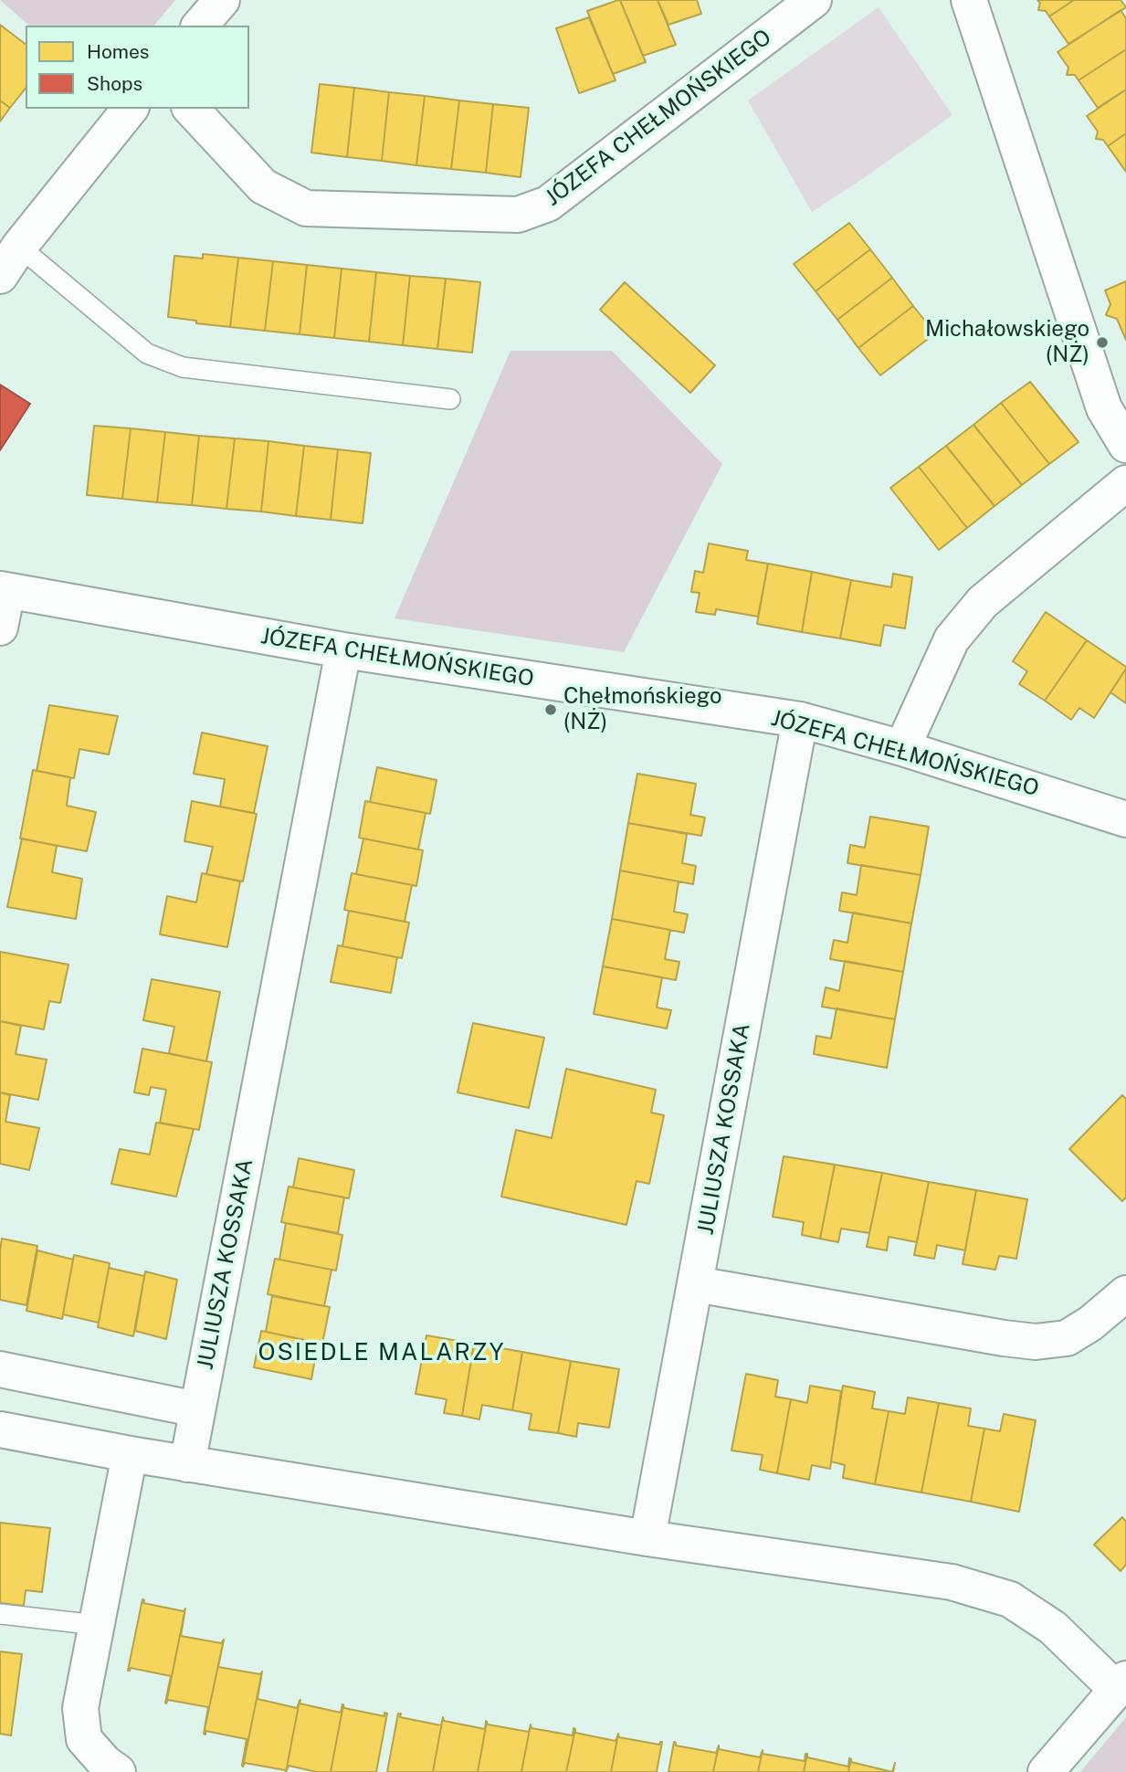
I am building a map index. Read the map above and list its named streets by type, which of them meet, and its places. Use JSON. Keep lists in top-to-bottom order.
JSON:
{
  "streets": {
    "street": ["JÓZEFA CHEŁMOŃSKIEGO", "JULIUSZA KOSSAKA"]
  },
  "crossings": [
    ["JÓZEFA CHEŁMOŃSKIEGO", "JULIUSZA KOSSAKA"]
  ],
  "districts": ["OSIEDLE MALARZY"],
  "places": ["Michałowskiego (NŻ)", "Chełmońskiego (NŻ)"],
  "legend": ["Homes", "Shops"]
}
